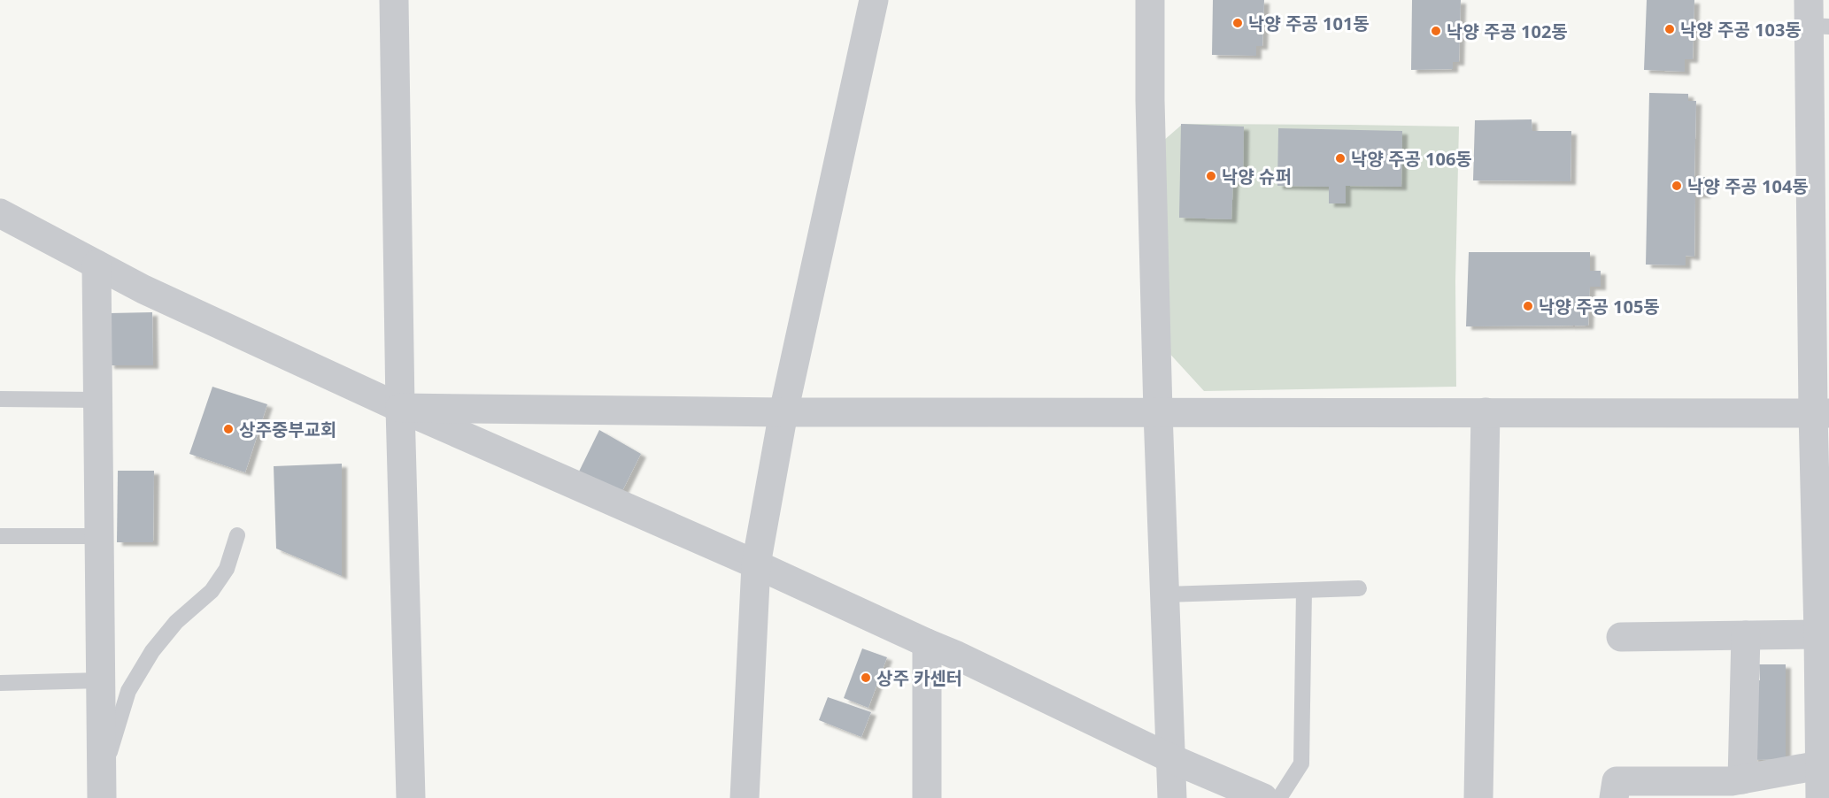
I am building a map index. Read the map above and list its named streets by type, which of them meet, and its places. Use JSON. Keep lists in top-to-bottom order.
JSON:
{
  "places": [
    "낙양 주공 101동",
    "낙양 주공 103동",
    "낙양 주공 102동",
    "낙양 주공 106동",
    "낙양 슈퍼",
    "낙양 주공 104동",
    "낙양 주공 105동",
    "상주중부교회",
    "상주 카센터"
  ]
}
